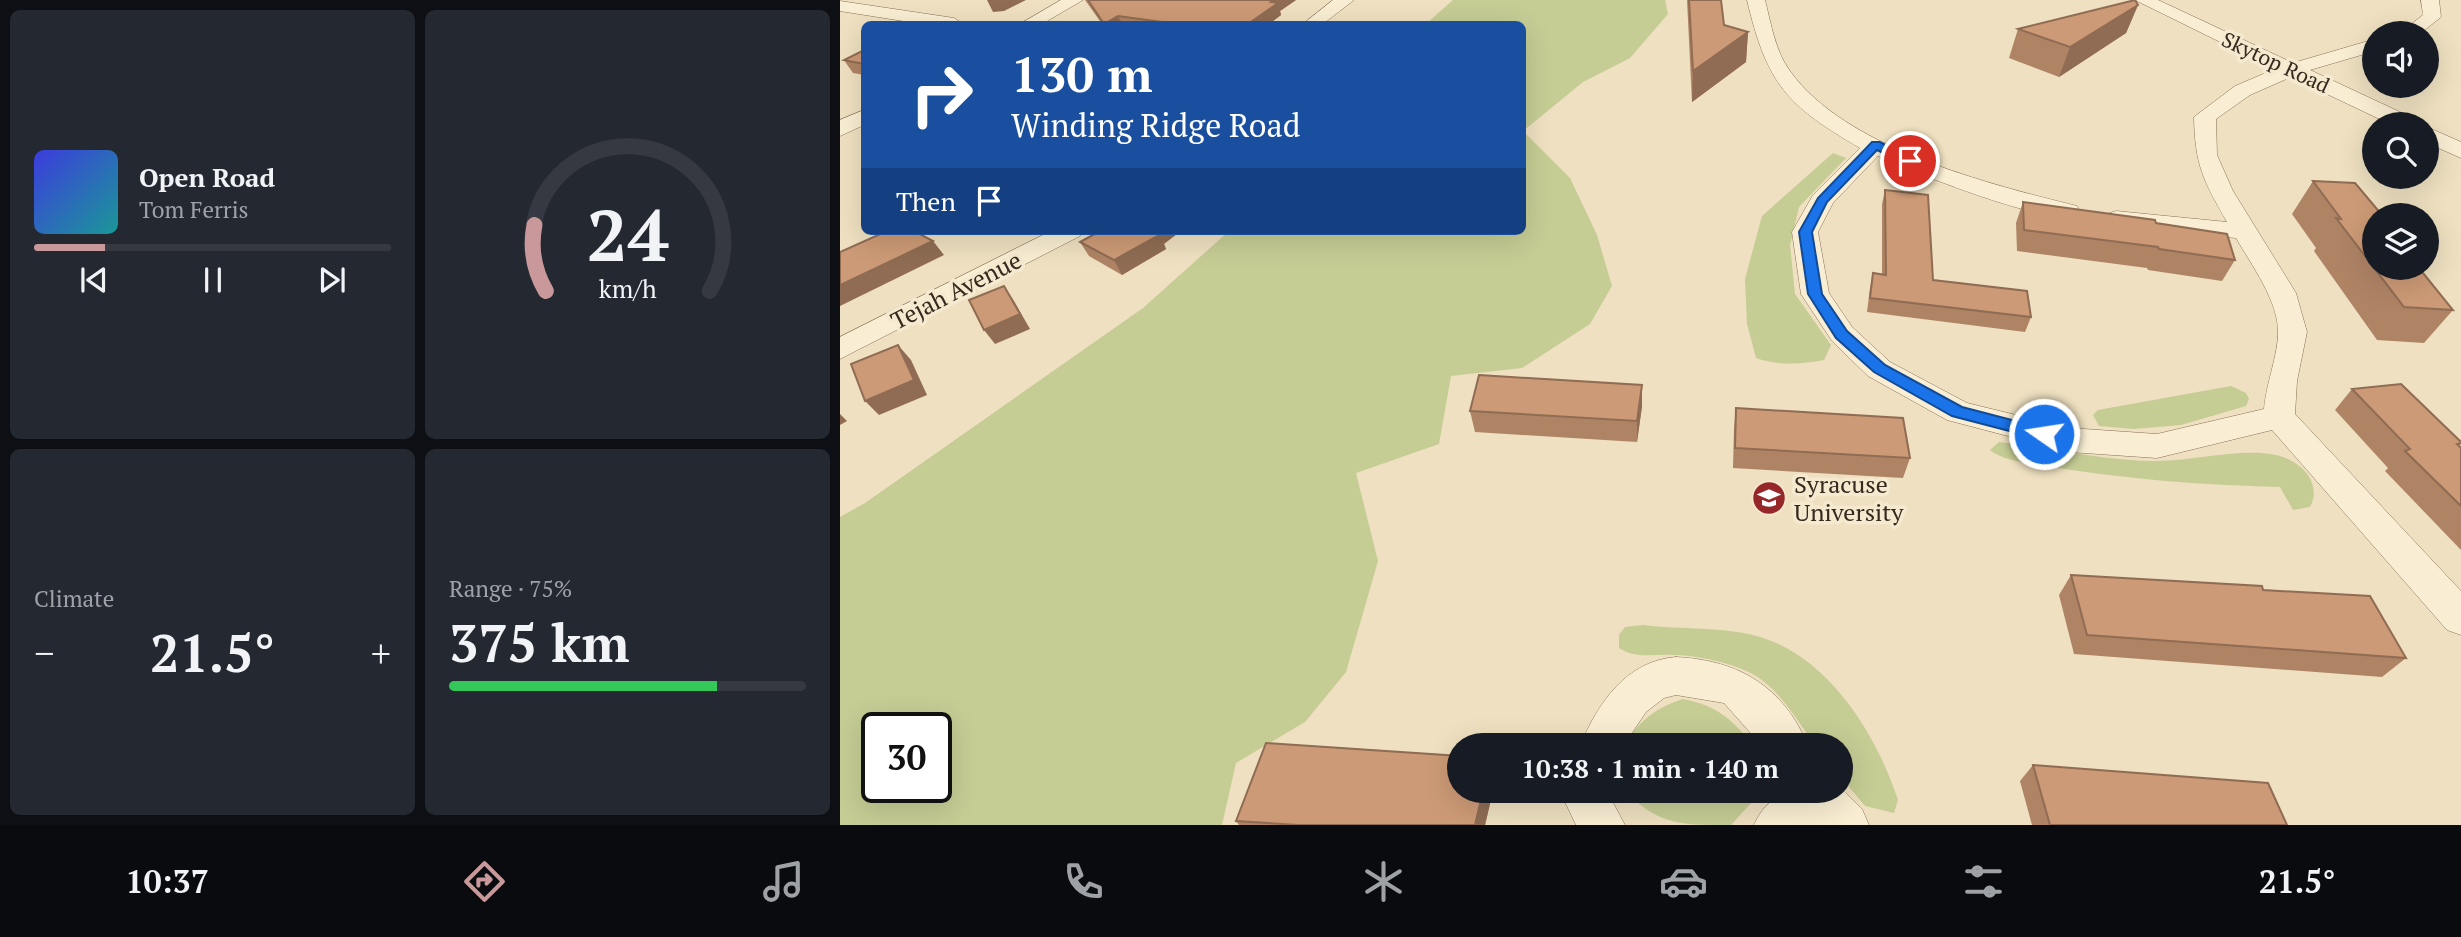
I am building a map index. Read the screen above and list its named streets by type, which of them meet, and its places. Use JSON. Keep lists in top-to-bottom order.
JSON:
{
  "streets": {
    "street": ["Skytop Road", "Tejah Avenue"]
  },
  "places": {
    "school or university": ["Syracuse University"]
  },
  "page": {
    "turn": ["130 m", "Winding Ridge Road"],
    "song": ["Open Road", "Tom Ferris"],
    "then": "Then",
    "tile": [
      "Climate",
      ["Range · 75%", "375 km"]
    ],
    "heat": ["−", "21.5°", "+"],
    "limit": "30",
    "trip": "10:38 · 1 min · 140 m",
    "tabs": ["10:37", "21.5°"],
    "gauge": ["24", "km/h"]
  }
}
